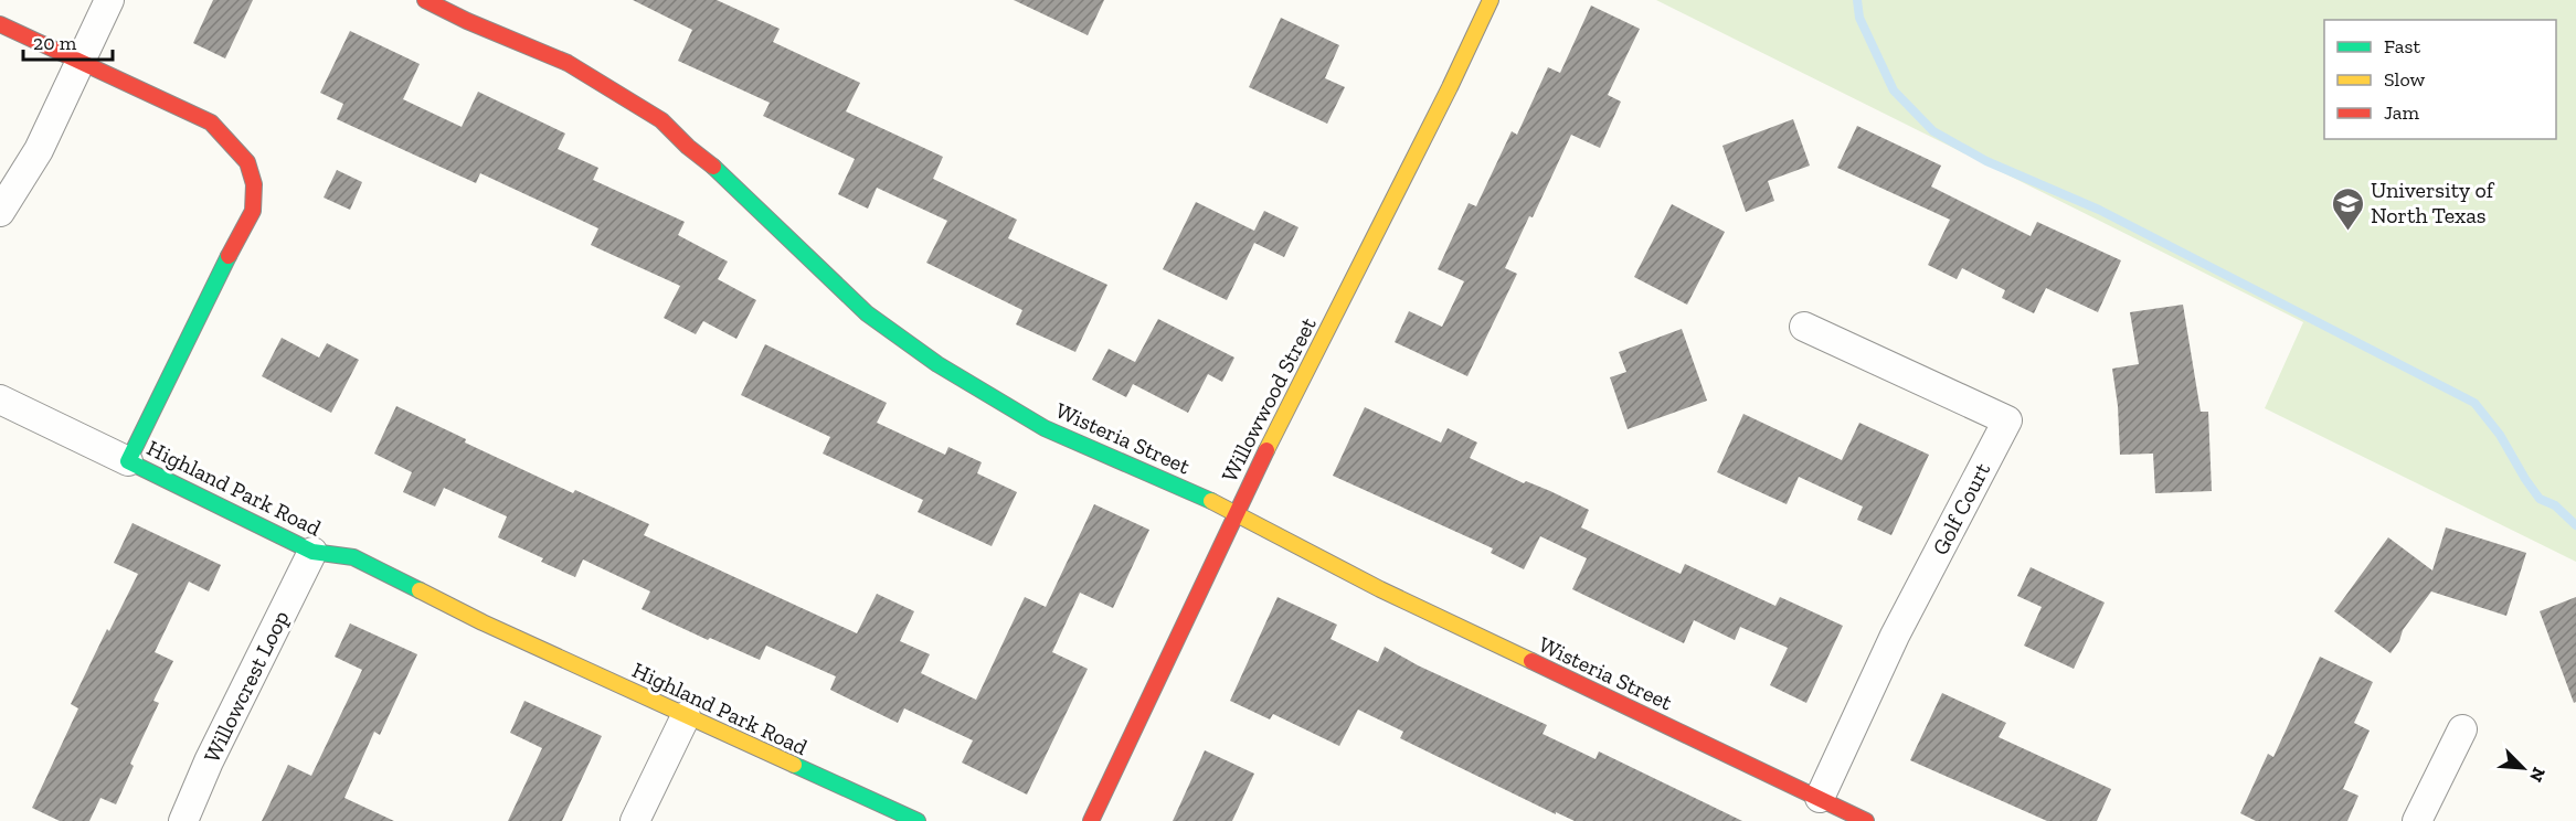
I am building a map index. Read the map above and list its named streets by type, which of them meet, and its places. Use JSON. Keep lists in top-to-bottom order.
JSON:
{
  "streets": {
    "street": [
      "Willowwood Street",
      "Wisteria Street",
      "Highland Park Road",
      "Golf Court",
      "Willowcrest Loop"
    ]
  },
  "crossings": [
    ["Willowwood Street", "Wisteria Street"],
    ["Wisteria Street", "Golf Court"],
    ["Highland Park Road", "Willowcrest Loop"]
  ],
  "places": {
    "school or university": ["University of North Texas"]
  },
  "legend": ["Fast", "Slow", "Jam"],
  "scale_bar": "20 m",
  "north": "bottom right"
}
